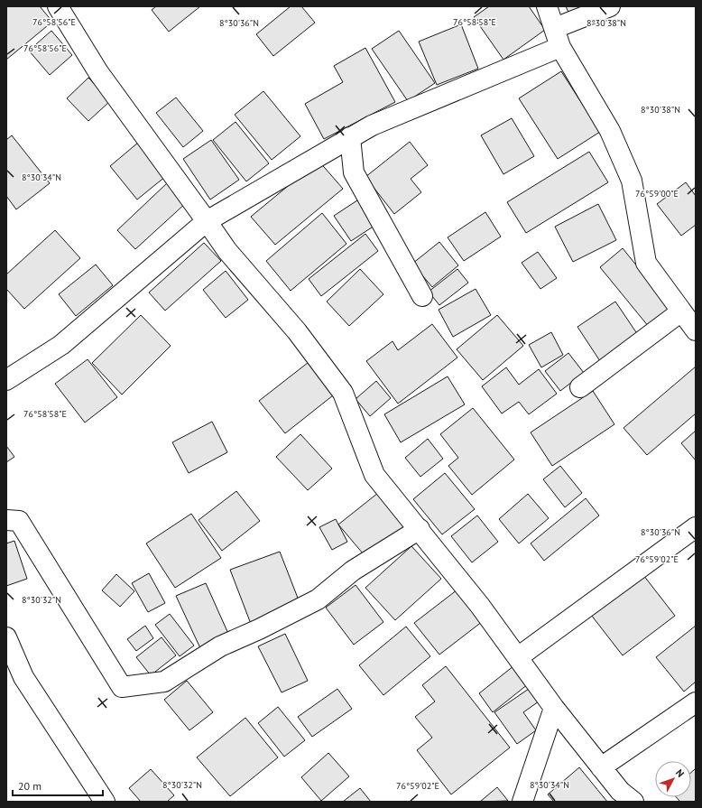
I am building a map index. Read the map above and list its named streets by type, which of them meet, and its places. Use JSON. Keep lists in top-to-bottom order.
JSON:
{
  "scale_bar": "20 m",
  "north": "top right",
  "coordinates": [
    "76°58'56\"E",
    "76°58'58\"E",
    "8°30'36\"N",
    "8°30'38\"N",
    "8°30'34\"N",
    "76°59'00\"E",
    "76°59'02\"E",
    "8°30'32\"N"
  ]
}
